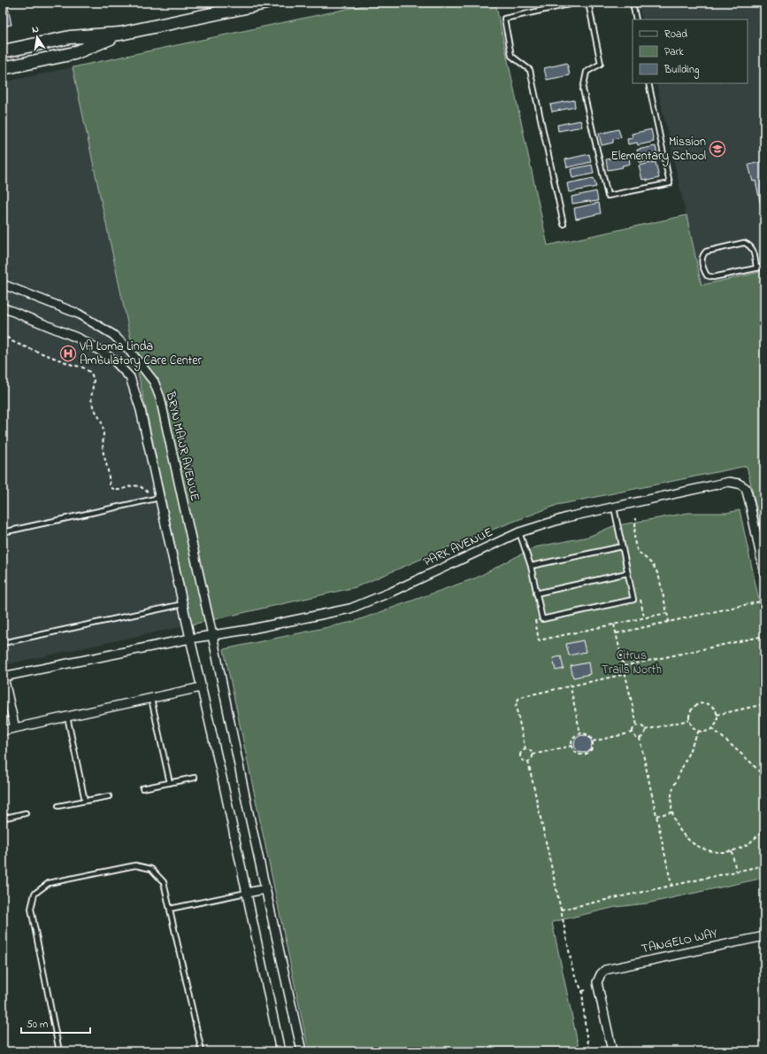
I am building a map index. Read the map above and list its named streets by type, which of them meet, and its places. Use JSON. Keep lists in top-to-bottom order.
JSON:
{
  "streets": {
    "street": ["BRYN MAWR AVENUE", "PARK AVENUE", "TANGELO WAY"]
  },
  "crossings": [
    ["BRYN MAWR AVENUE", "PARK AVENUE"]
  ],
  "parks": ["Citrus Trails North"],
  "places": {
    "school or university": ["Mission Elementary School"],
    "hospital": ["VA Loma Linda Ambulatory Care Center"]
  },
  "legend": ["Road", "Park", "Building"],
  "scale_bar": "50 m",
  "north": "top"
}
